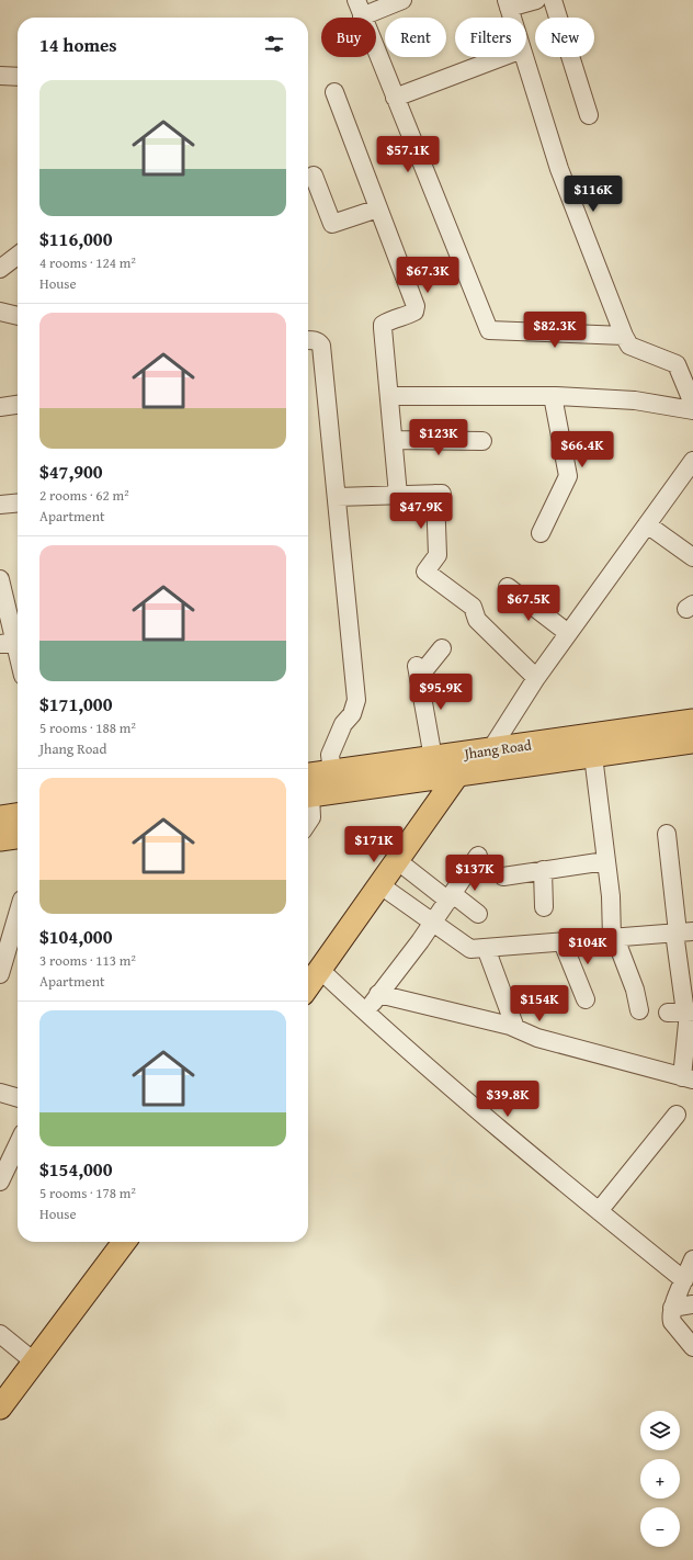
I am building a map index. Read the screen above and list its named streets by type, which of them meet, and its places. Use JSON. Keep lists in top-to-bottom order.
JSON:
{
  "streets": {
    "main road": ["Jhang Road"]
  },
  "page": {
    "chip": [
      "Buy",
      "Rent",
      "Filters",
      "New"
    ],
    "heading": "14 homes",
    "list": [
      {
        "name": "$116,000",
        "note": "4 rooms · 124 m² · House"
      },
      {
        "name": "$47,900",
        "note": "2 rooms · 62 m² · Apartment"
      },
      {
        "name": "$171,000",
        "note": "5 rooms · 188 m² · Jhang Road"
      },
      {
        "name": "$104,000",
        "note": "3 rooms · 113 m² · Apartment"
      },
      {
        "name": "$154,000",
        "note": "5 rooms · 178 m² · House"
      }
    ],
    "price": [
      "$57.1K",
      "$116K",
      "$67.3K",
      "$82.3K",
      "$123K",
      "$66.4K",
      "$47.9K",
      "$67.5K",
      "$95.9K",
      "$171K",
      "$137K",
      "$104K",
      "$154K",
      "$39.8K"
    ],
    "map_buttons": ["+", "−"]
  }
}
